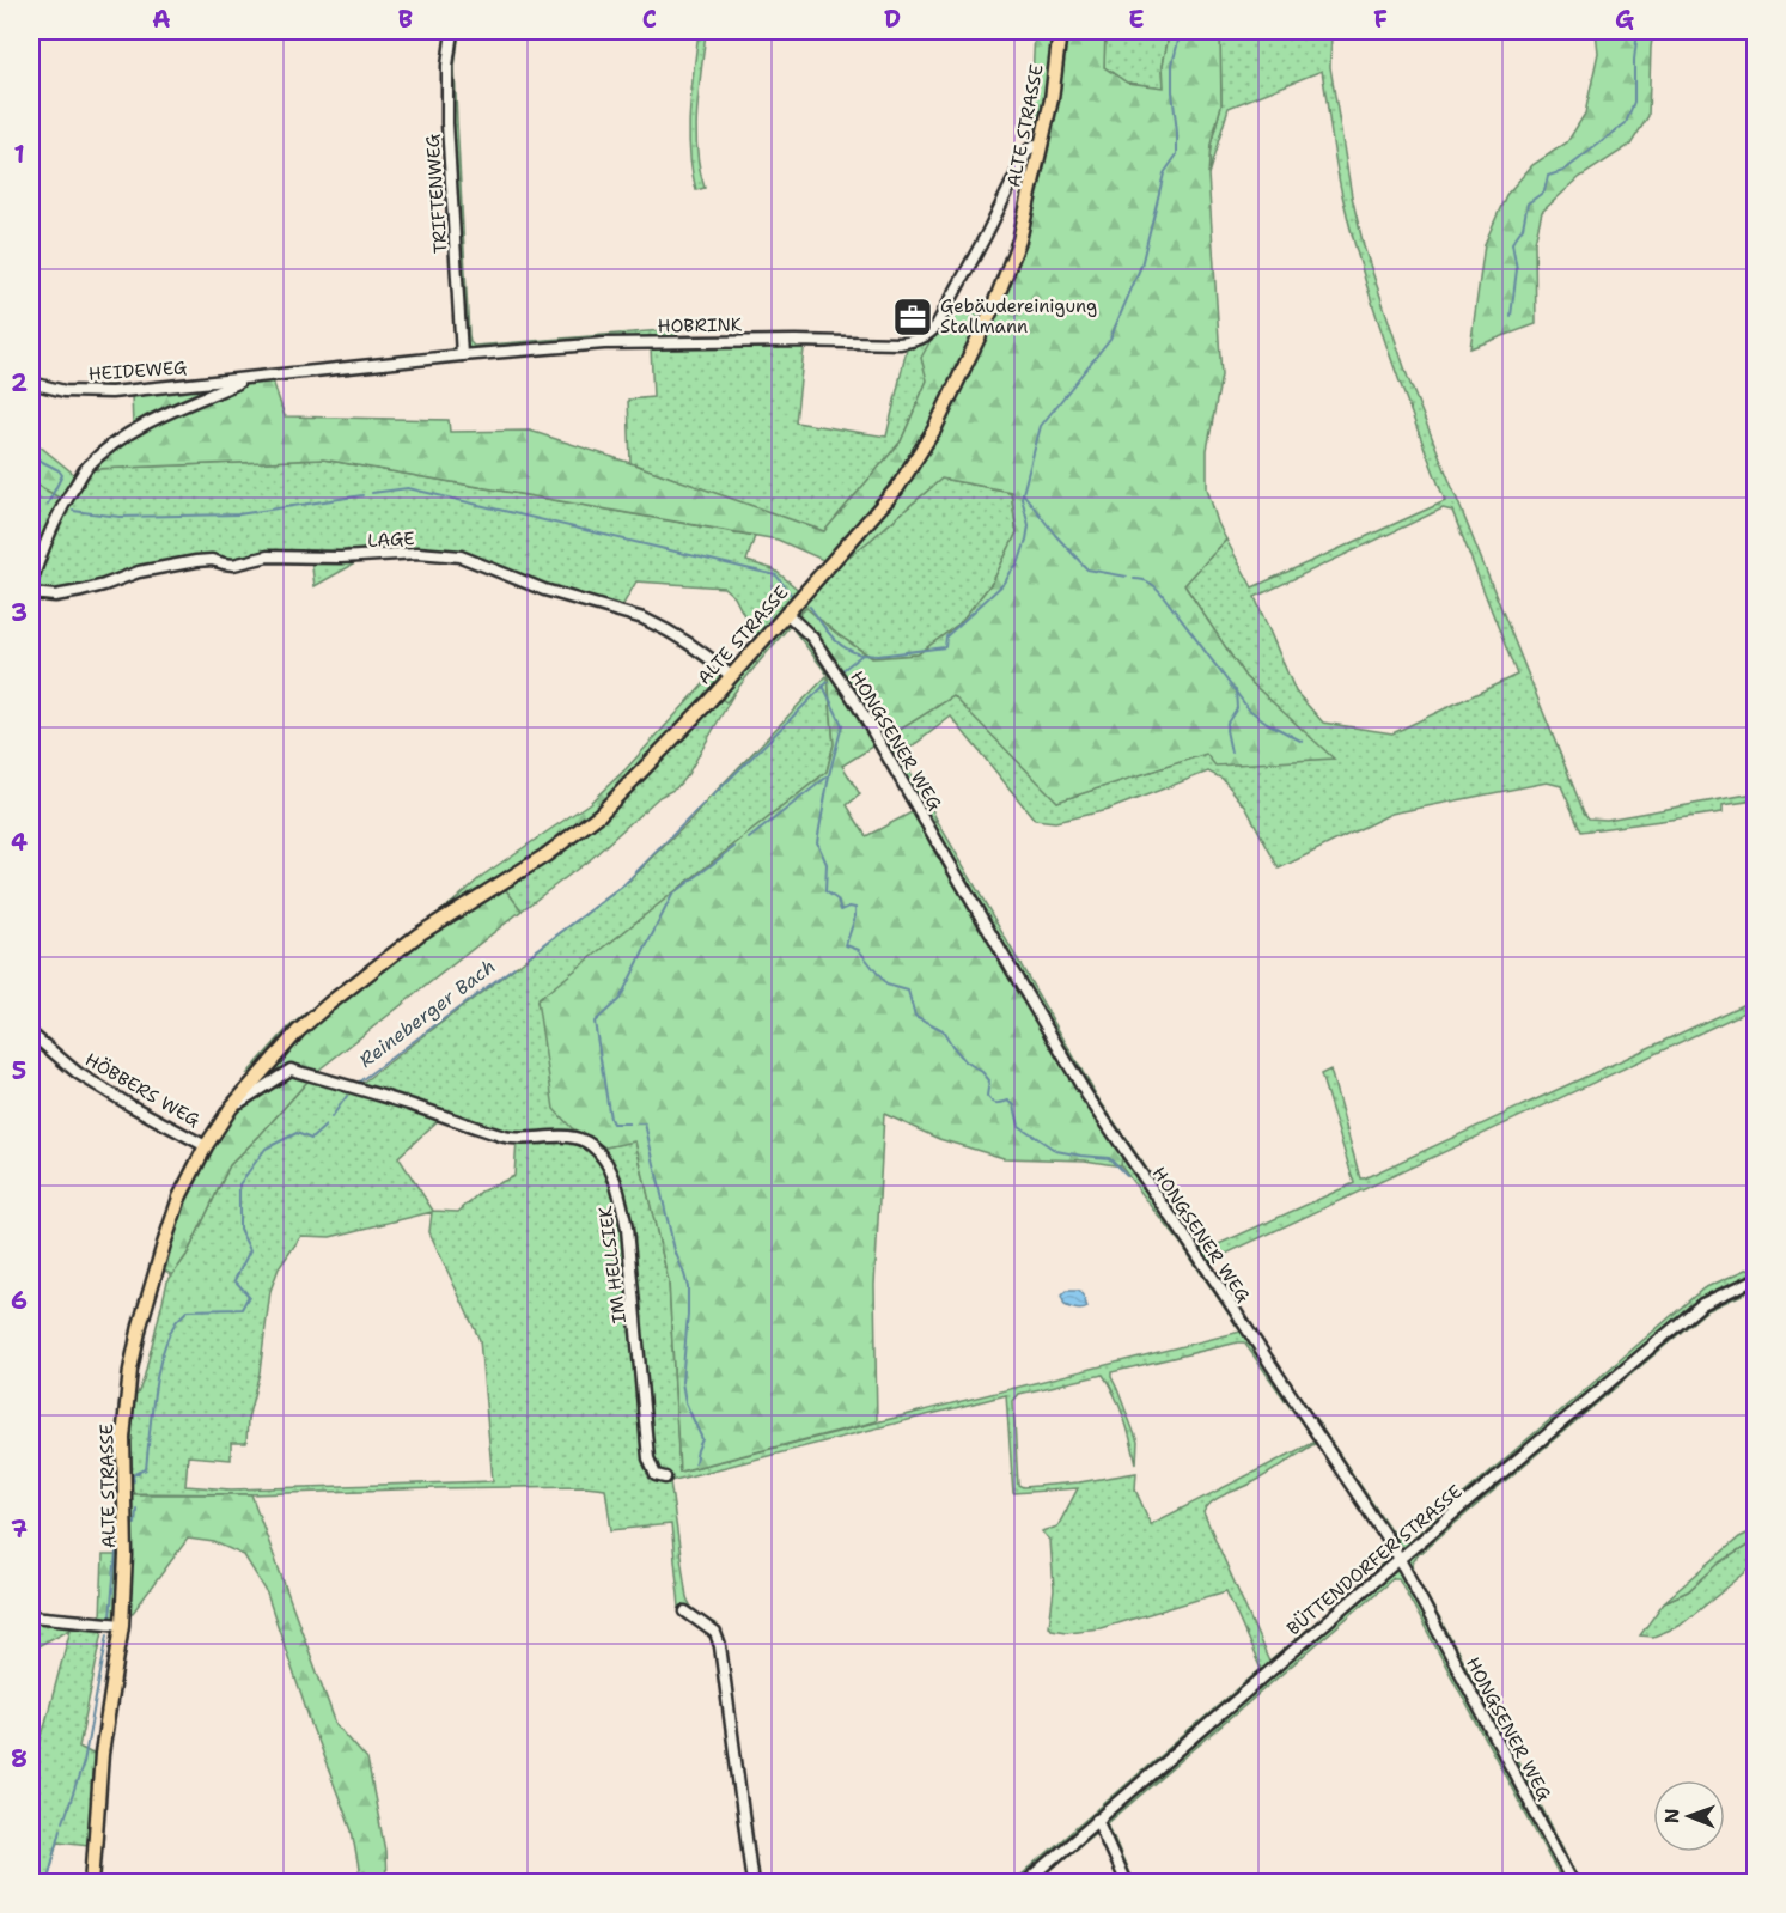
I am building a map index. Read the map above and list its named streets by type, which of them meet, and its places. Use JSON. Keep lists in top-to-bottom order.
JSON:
{
  "streets": {
    "main road": ["ALTE STRASSE"],
    "street": [
      "TRIFTENWEG",
      "HOBRINK",
      "HEIDEWEG",
      "LAGE",
      "HONGSENER WEG",
      "HÖBBERS WEG",
      "IM HELLSIEK",
      "BÜTTENDORFER STRASSE"
    ]
  },
  "crossings": [
    ["ALTE STRASSE", "HOBRINK"],
    ["ALTE STRASSE", "LAGE"],
    ["ALTE STRASSE", "HONGSENER WEG"],
    ["ALTE STRASSE", "HÖBBERS WEG"],
    ["ALTE STRASSE", "IM HELLSIEK"],
    ["TRIFTENWEG", "HOBRINK"],
    ["HOBRINK", "HEIDEWEG"],
    ["HONGSENER WEG", "BÜTTENDORFER STRASSE"]
  ],
  "water": ["Reineberger Bach"],
  "places": {
    "office": ["Gebäudereinigung Stallmann"]
  },
  "north": "left",
  "grid": {
    "columns": [
      "A",
      "B",
      "C",
      "D",
      "E",
      "F",
      "G"
    ],
    "rows": [
      "1",
      "2",
      "3",
      "4",
      "5",
      "6",
      "7",
      "8"
    ]
  }
}
